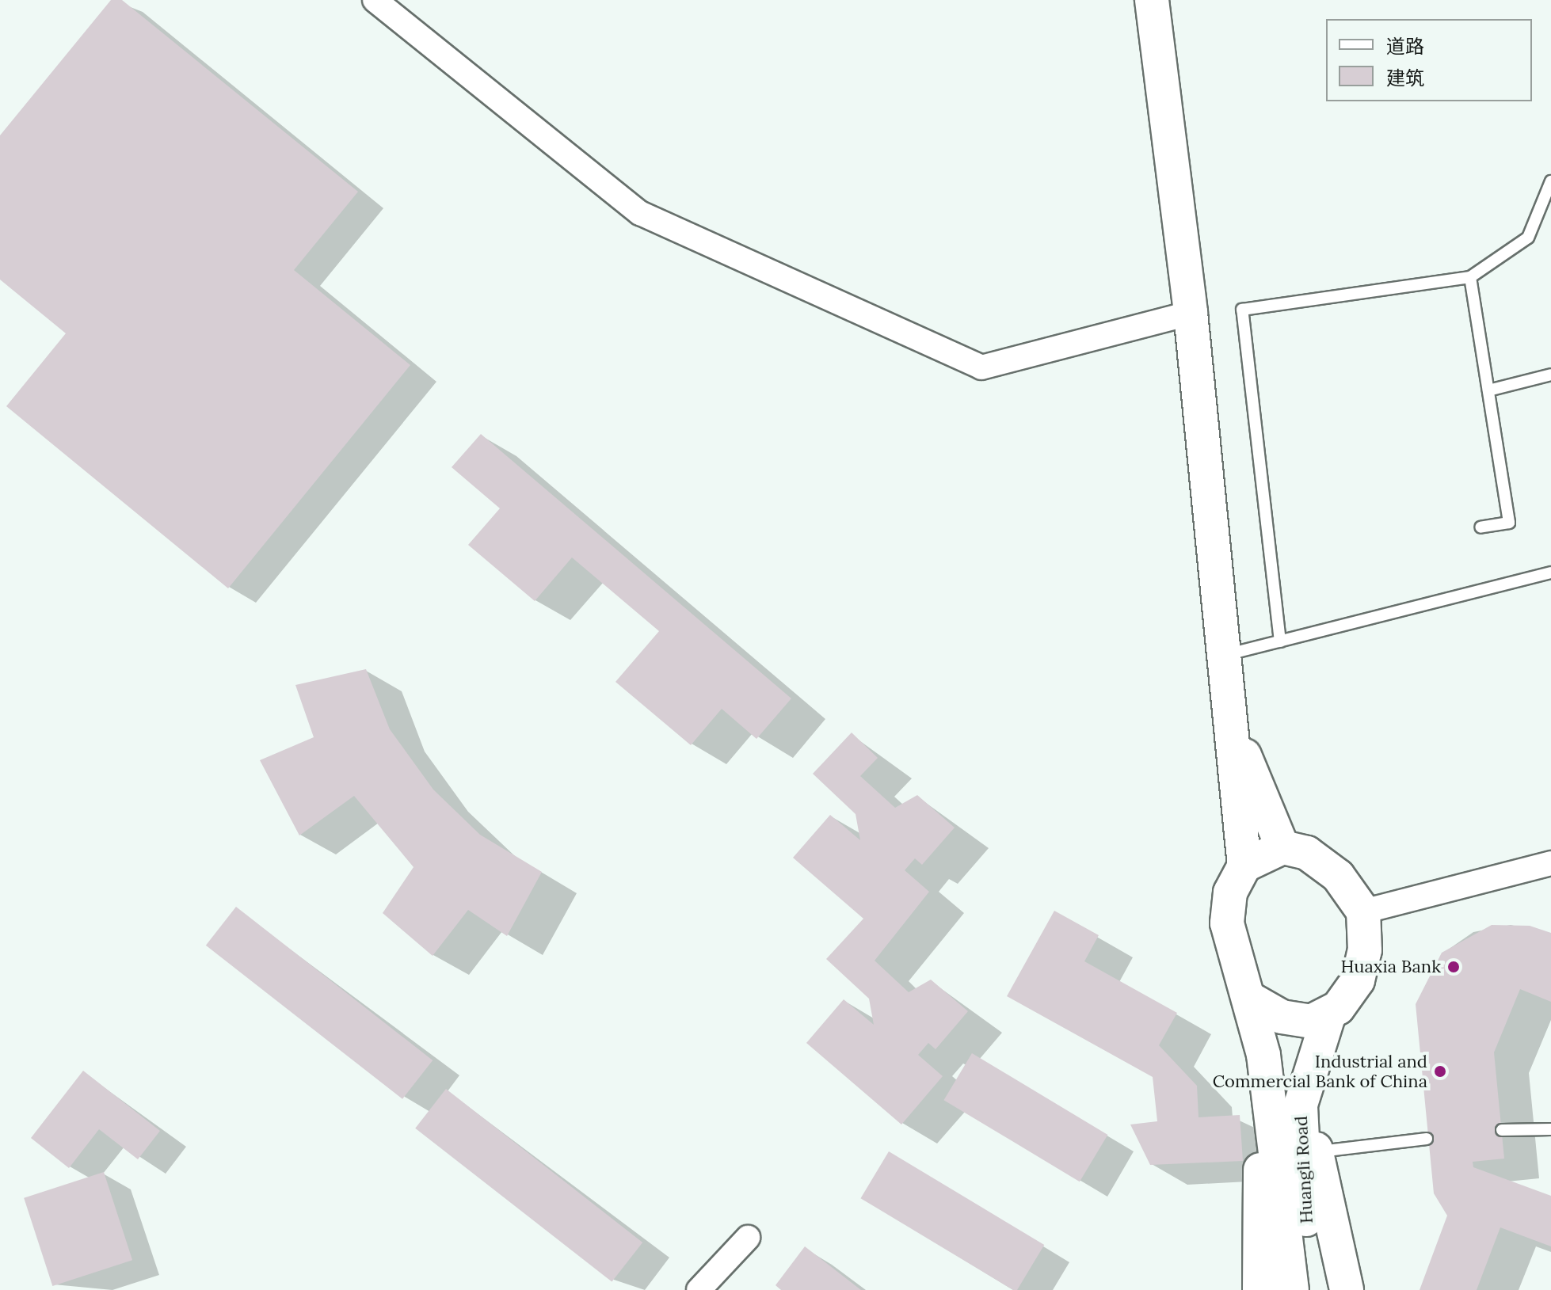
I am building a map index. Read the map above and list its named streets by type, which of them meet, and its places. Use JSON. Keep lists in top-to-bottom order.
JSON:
{
  "streets": {
    "street": ["Huangli Road"]
  },
  "places": ["Huaxia Bank", "Industrial and Commercial Bank of China"],
  "legend": ["道路", "建筑"]
}
